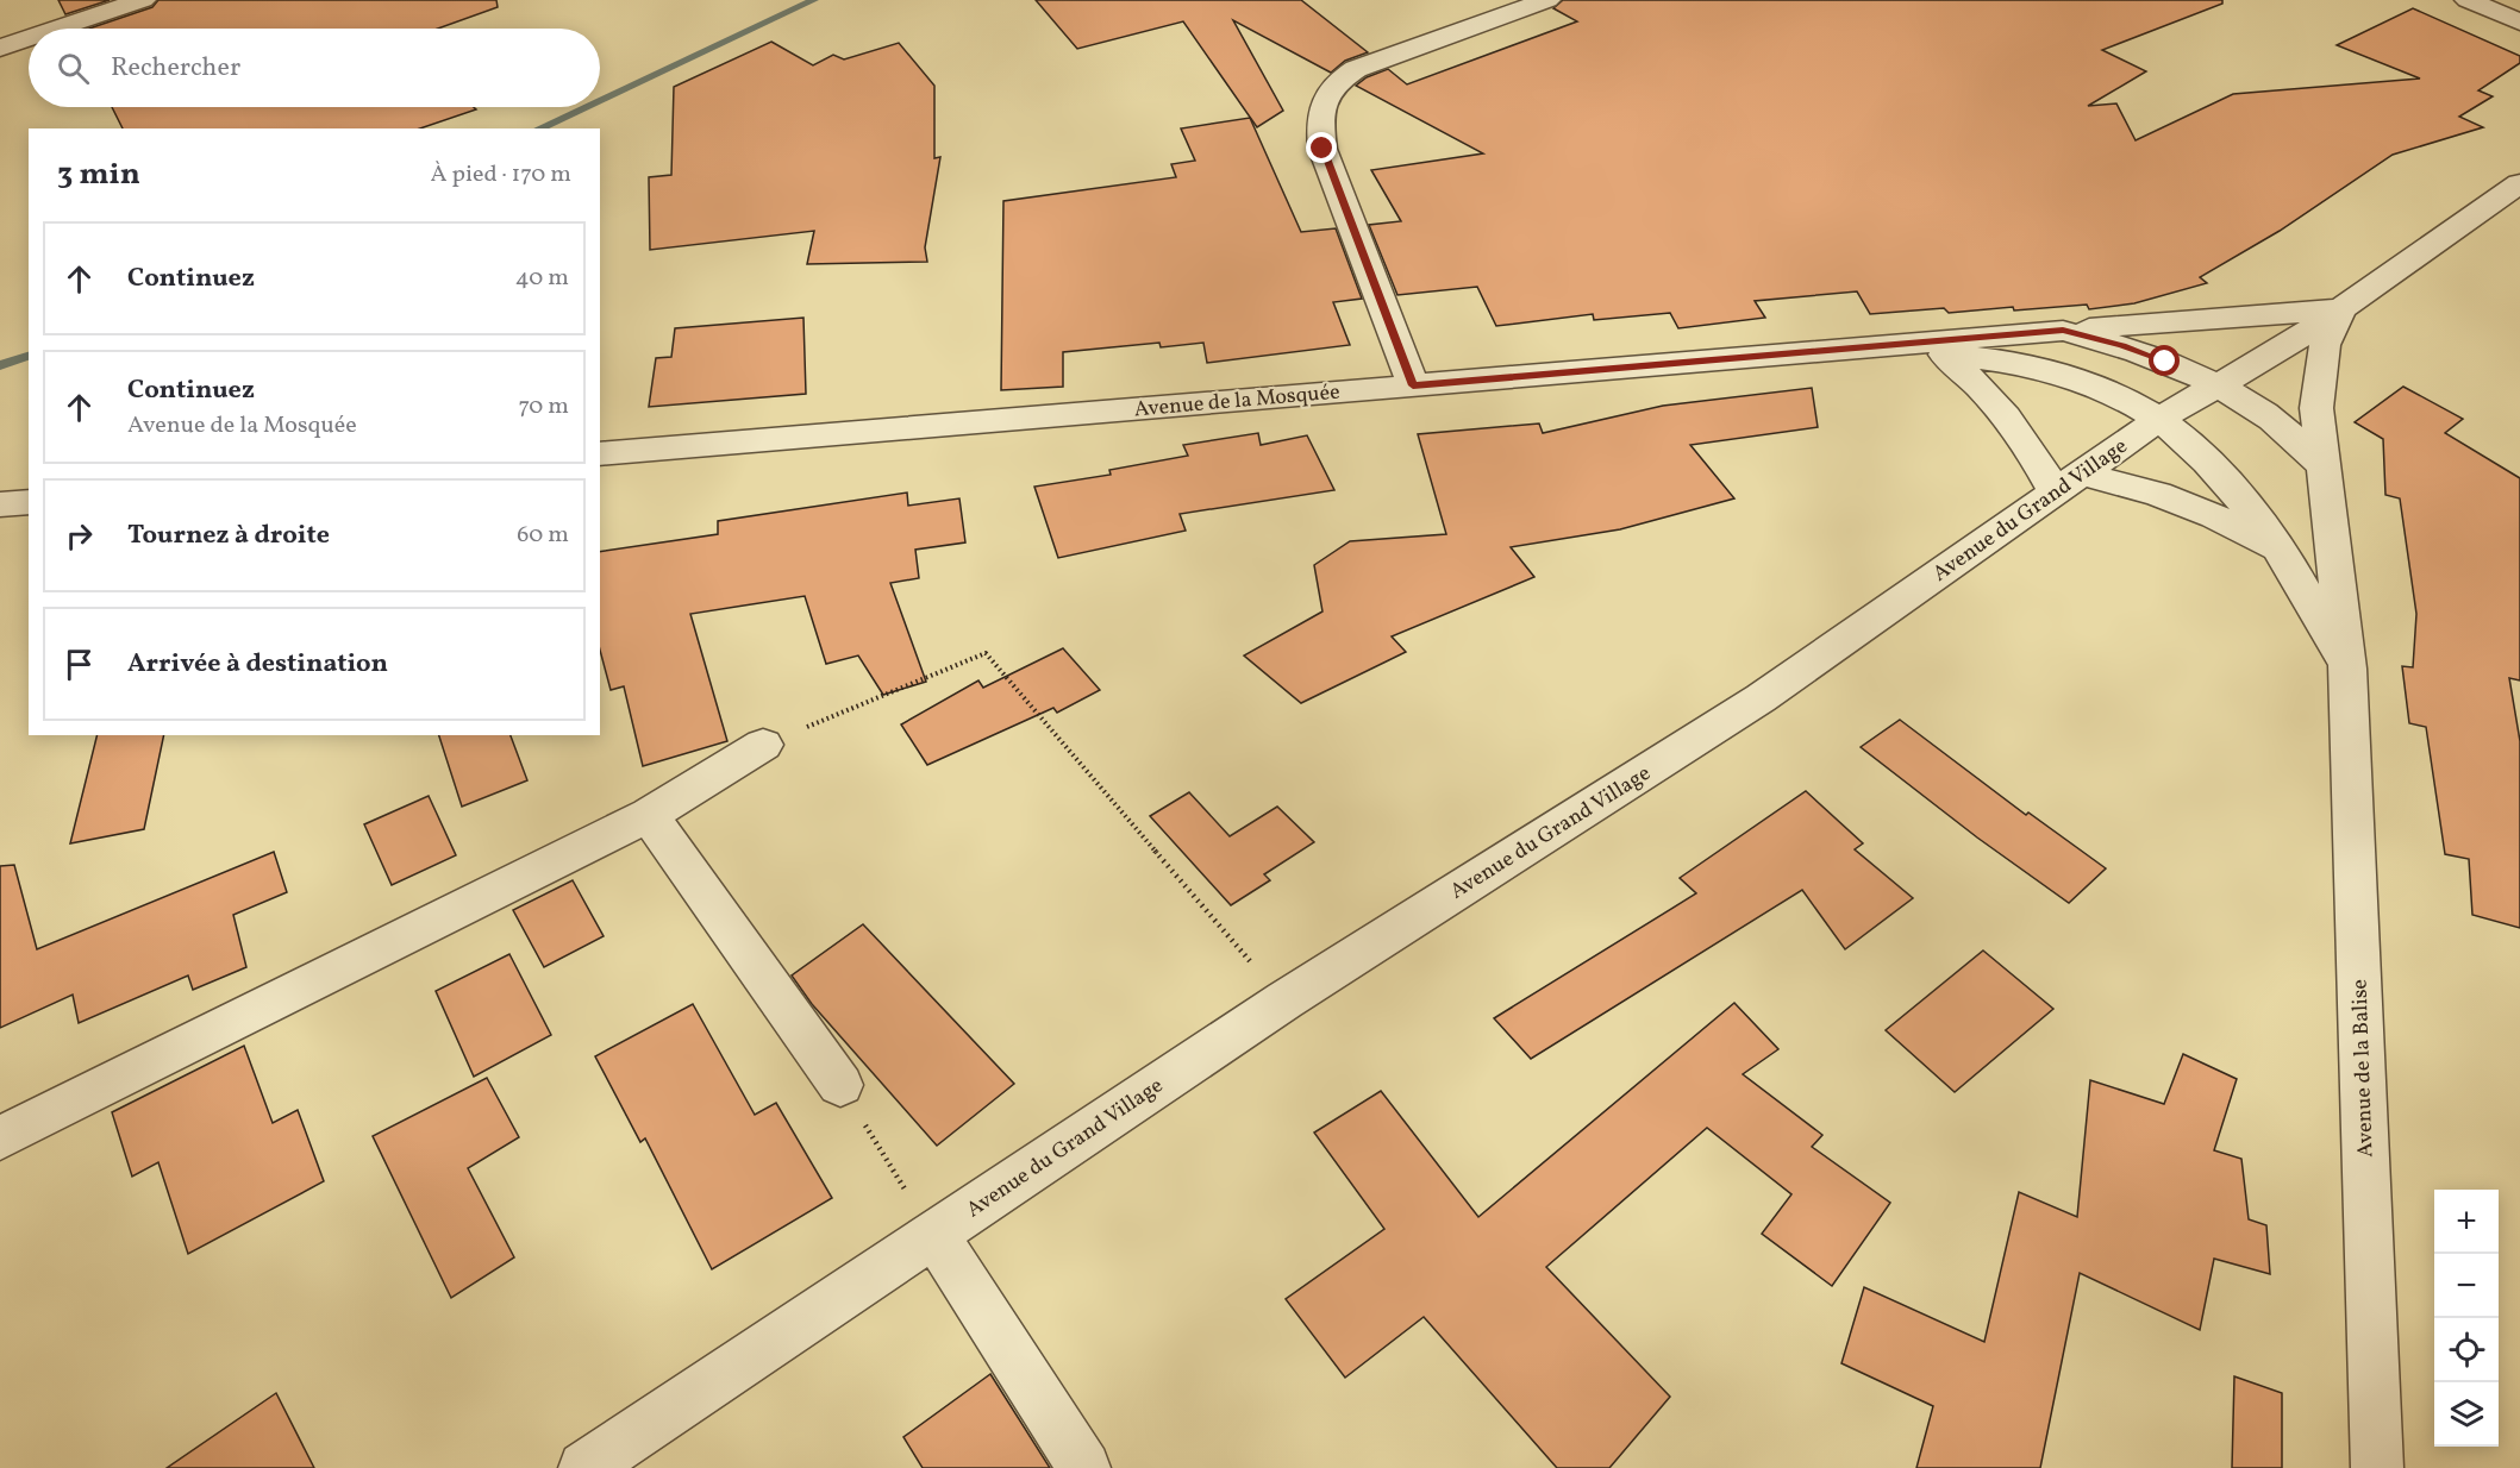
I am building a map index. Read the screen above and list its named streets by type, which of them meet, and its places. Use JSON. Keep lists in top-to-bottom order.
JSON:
{
  "streets": {
    "street": ["Avenue de la Mosquée", "Avenue du Grand Village", "Avenue de la Balise"]
  },
  "crossings": [
    ["Avenue du Grand Village", "Avenue de la Balise"]
  ],
  "page": {
    "search": "Rechercher",
    "heading": ["3 min", "À pied · 170 m"],
    "list": [
      ["Continuez", "40 m"],
      ["Continuez", "Avenue de la Mosquée", "70 m"],
      ["Tournez à droite", "60 m"],
      "Arrivée à destination"
    ],
    "map_buttons": ["+", "−"]
  }
}
